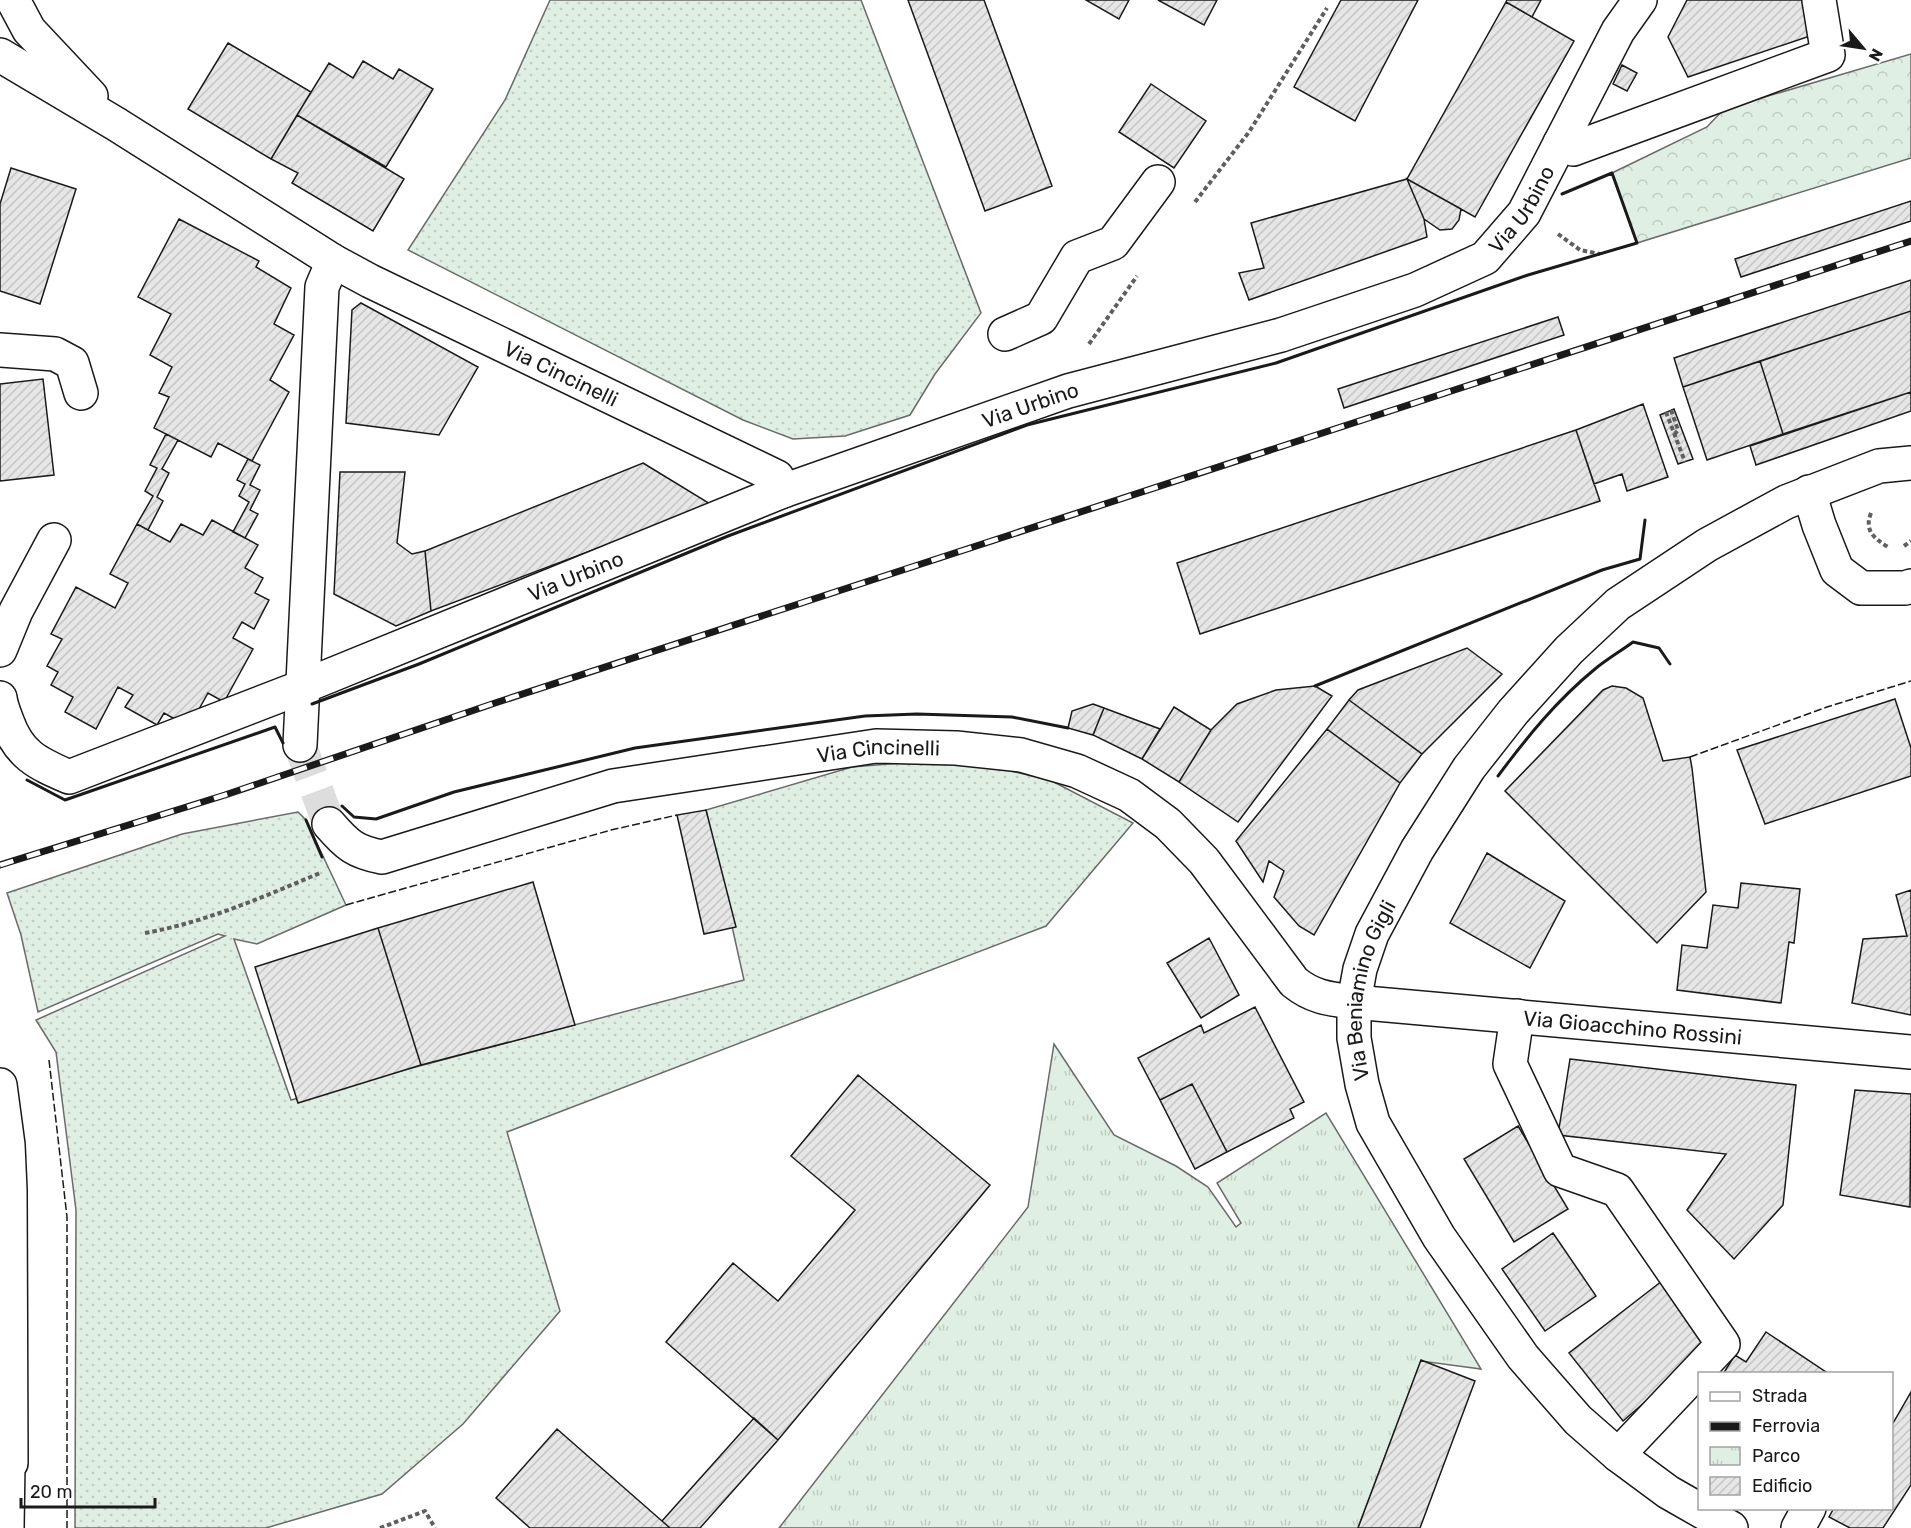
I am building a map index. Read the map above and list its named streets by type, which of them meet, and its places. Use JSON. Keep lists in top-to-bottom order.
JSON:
{
  "streets": {
    "street": [
      "Via Urbino",
      "Via Cincinelli",
      "Via Beniamino Gigli",
      "Via Gioacchino Rossini"
    ]
  },
  "crossings": [
    ["Via Urbino", "Via Cincinelli"],
    ["Via Cincinelli", "Via Beniamino Gigli"],
    ["Via Cincinelli", "Via Gioacchino Rossini"],
    ["Via Beniamino Gigli", "Via Gioacchino Rossini"]
  ],
  "legend": [
    "Strada",
    "Ferrovia",
    "Parco",
    "Edificio"
  ],
  "scale_bar": "20 m",
  "north": "bottom right"
}
